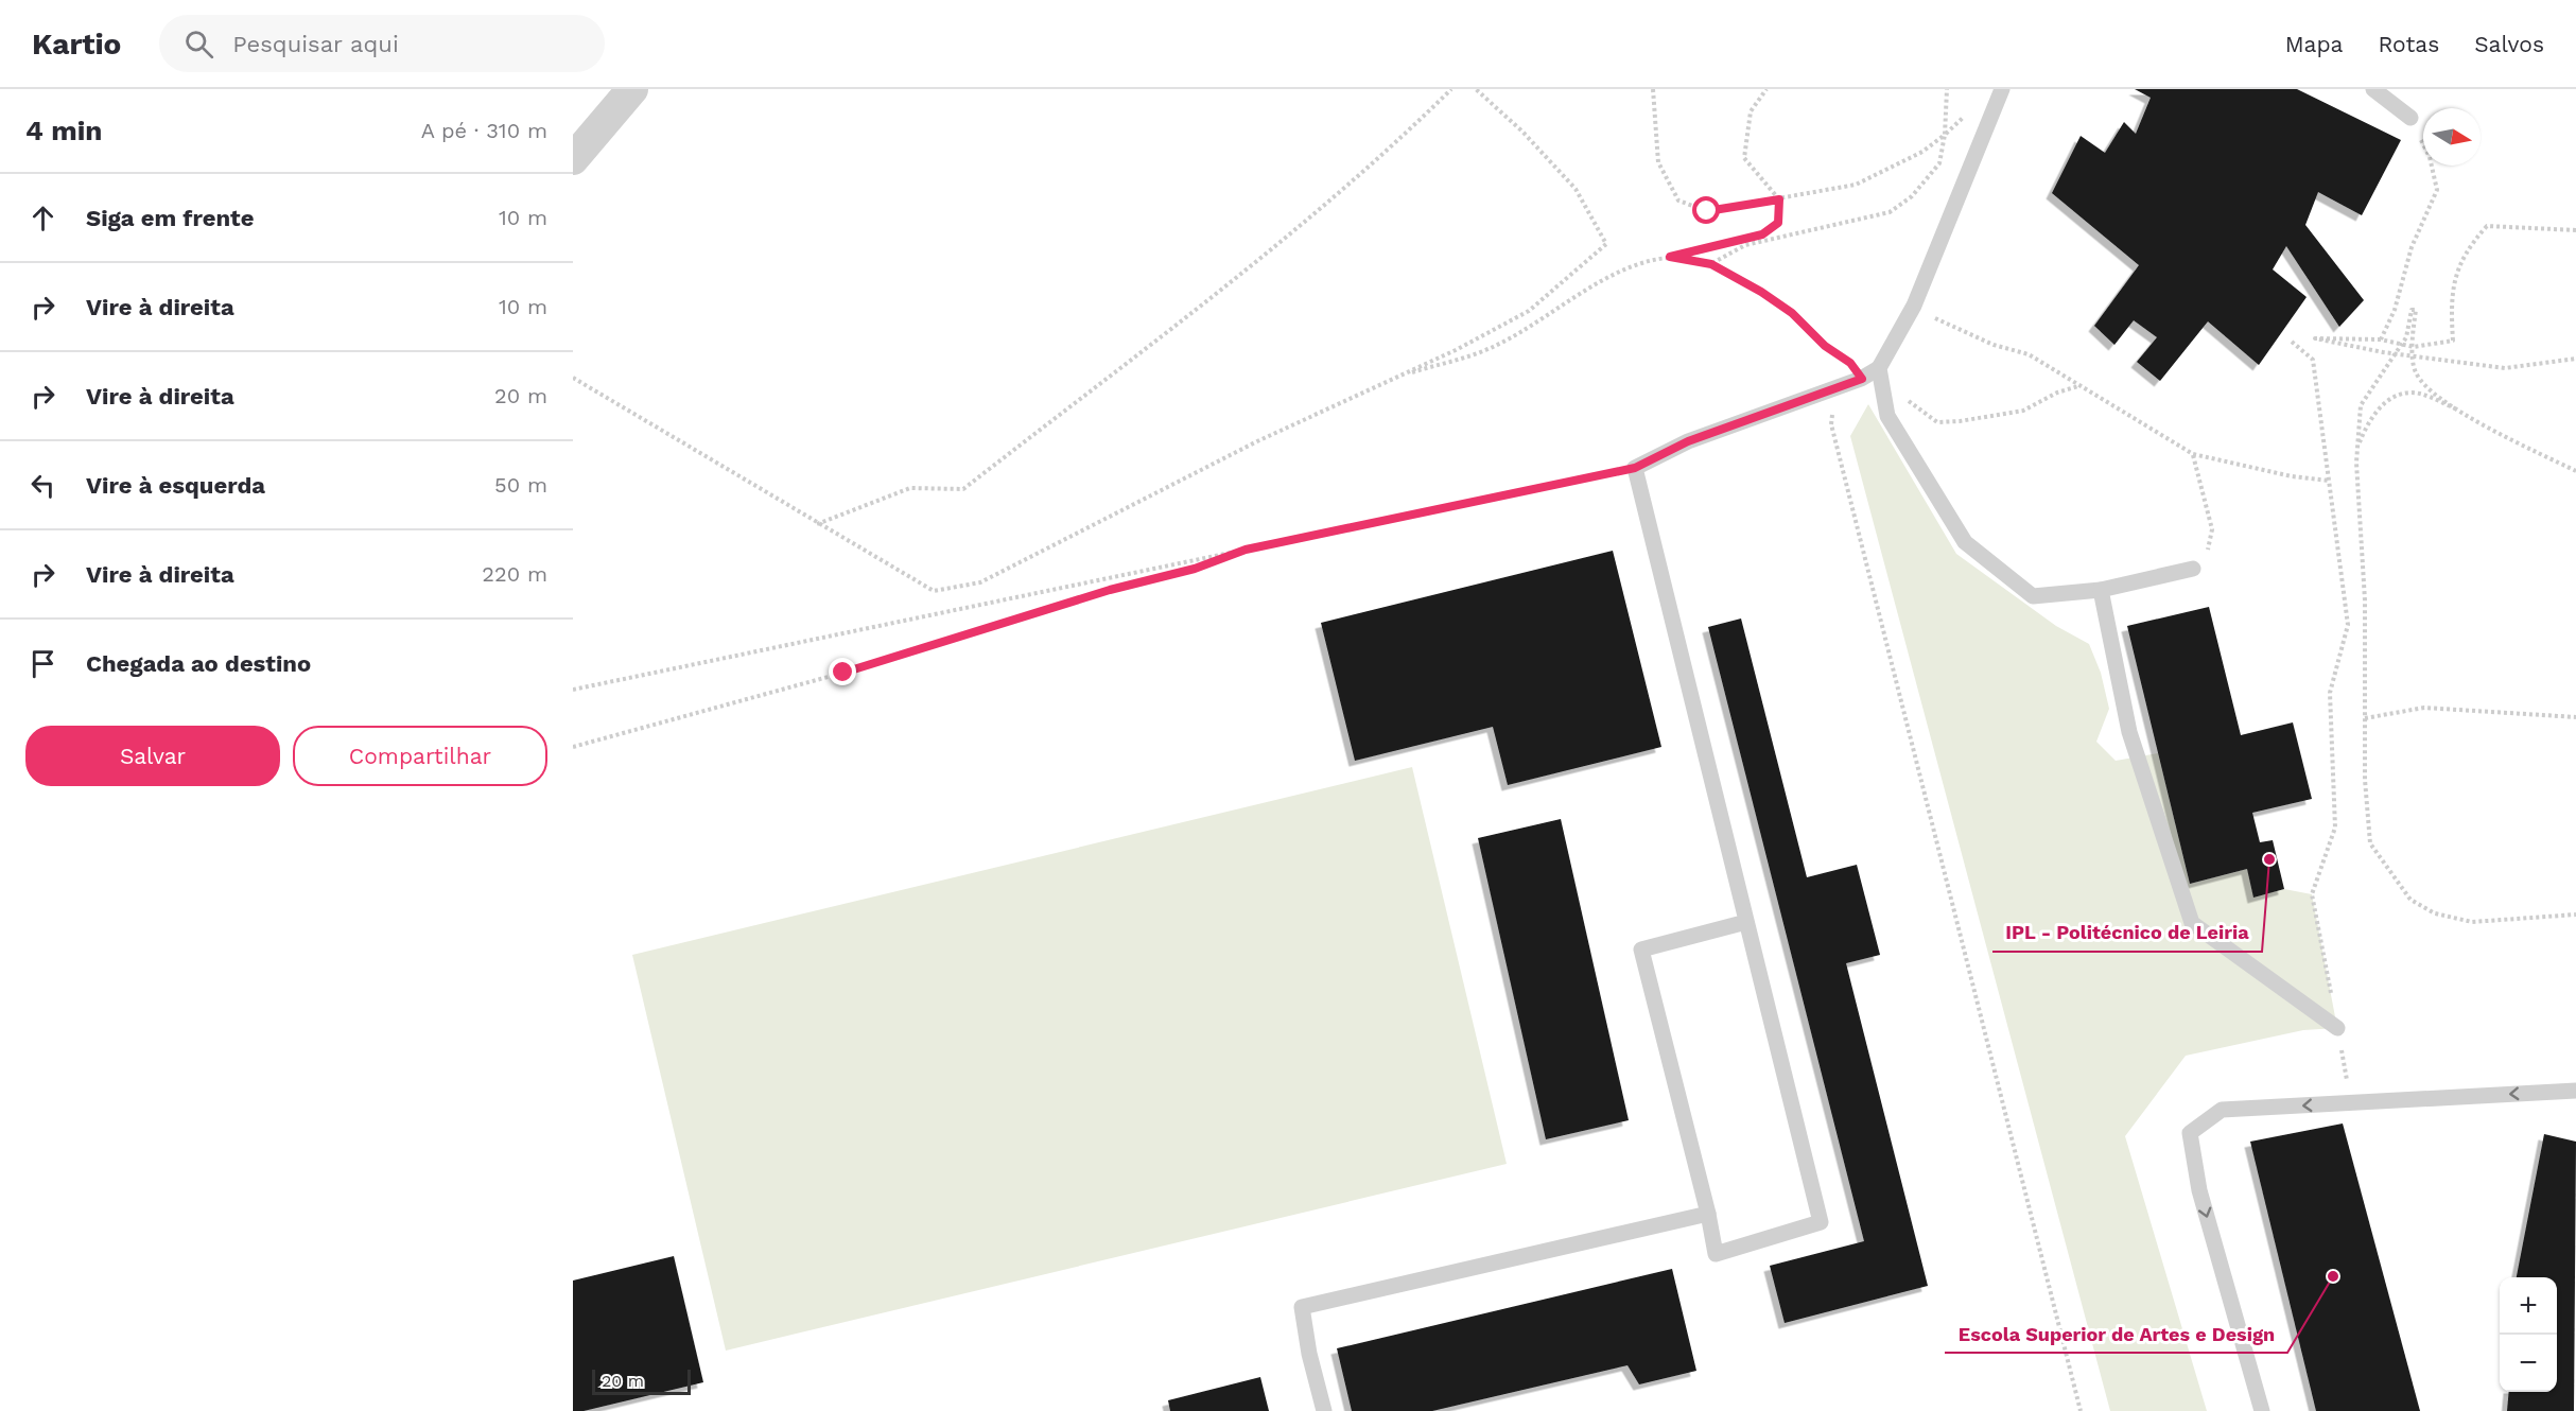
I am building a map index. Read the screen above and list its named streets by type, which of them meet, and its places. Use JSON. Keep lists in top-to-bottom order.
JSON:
{
  "places": ["IPL - Politécnico de Leiria", "Escola Superior de Artes e Design"],
  "scale_bar": "20 m",
  "north": "right",
  "page": {
    "header": "Kartio",
    "search": "Pesquisar aqui",
    "nav": ["Mapa", "Rotas", "Salvos"],
    "heading": ["4 min", "A pé · 310 m"],
    "list": [
      ["Siga em frente", "10 m"],
      ["Vire à direita", "10 m"],
      ["Vire à direita", "20 m"],
      ["Vire à esquerda", "50 m"],
      ["Vire à direita", "220 m"],
      "Chegada ao destino"
    ],
    "buttons": ["Salvar", "Compartilhar"],
    "map_buttons": ["+", "−"],
    "scale": "20 m"
  }
}
